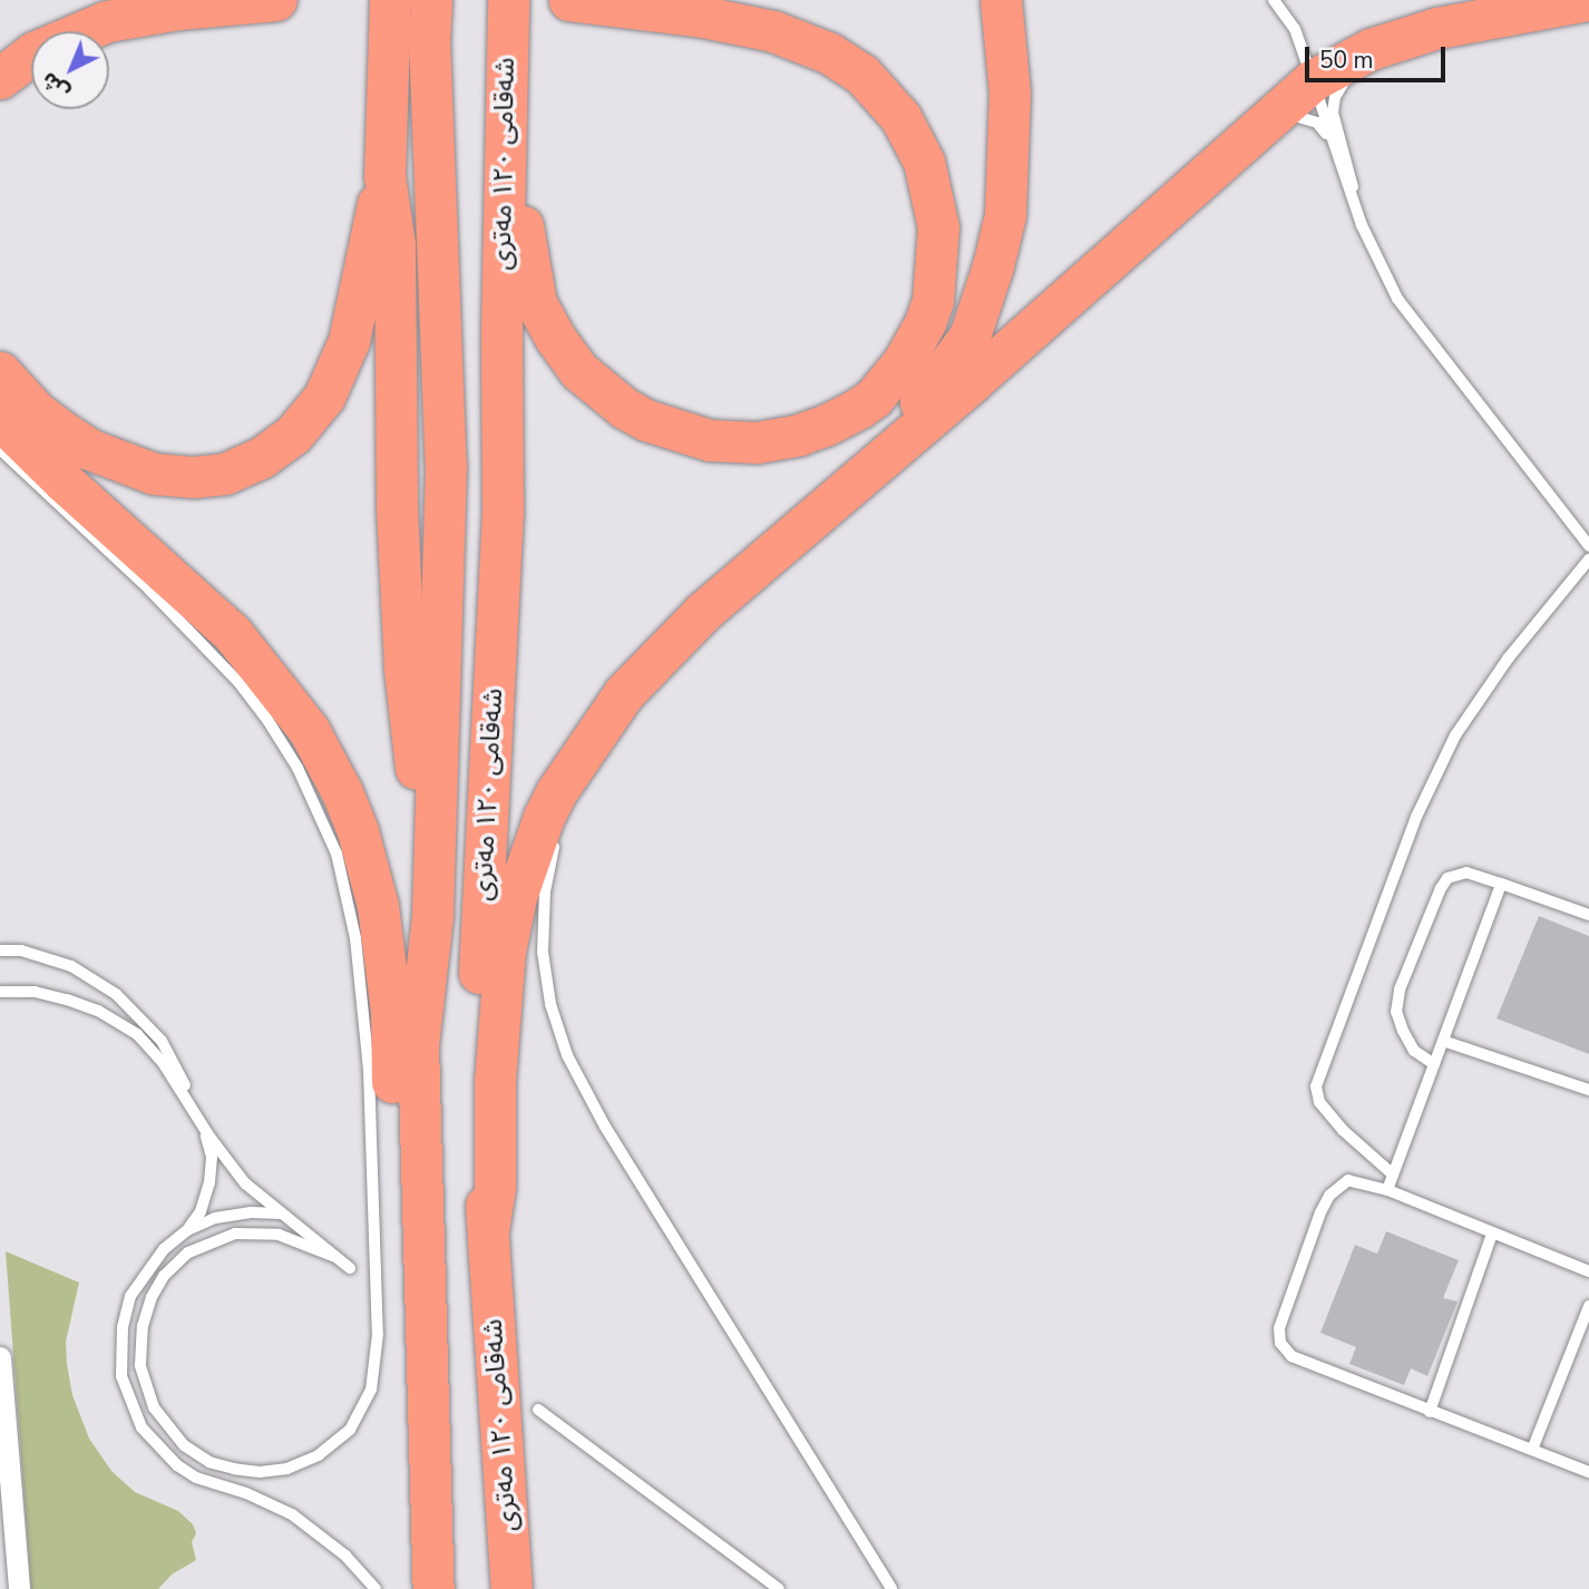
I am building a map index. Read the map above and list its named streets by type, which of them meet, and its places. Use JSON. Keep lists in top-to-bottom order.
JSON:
{
  "streets": {
    "highway": ["شەقامی ١٢٠ مەتری"]
  },
  "scale_bar": "50 m",
  "north": "bottom left"
}
